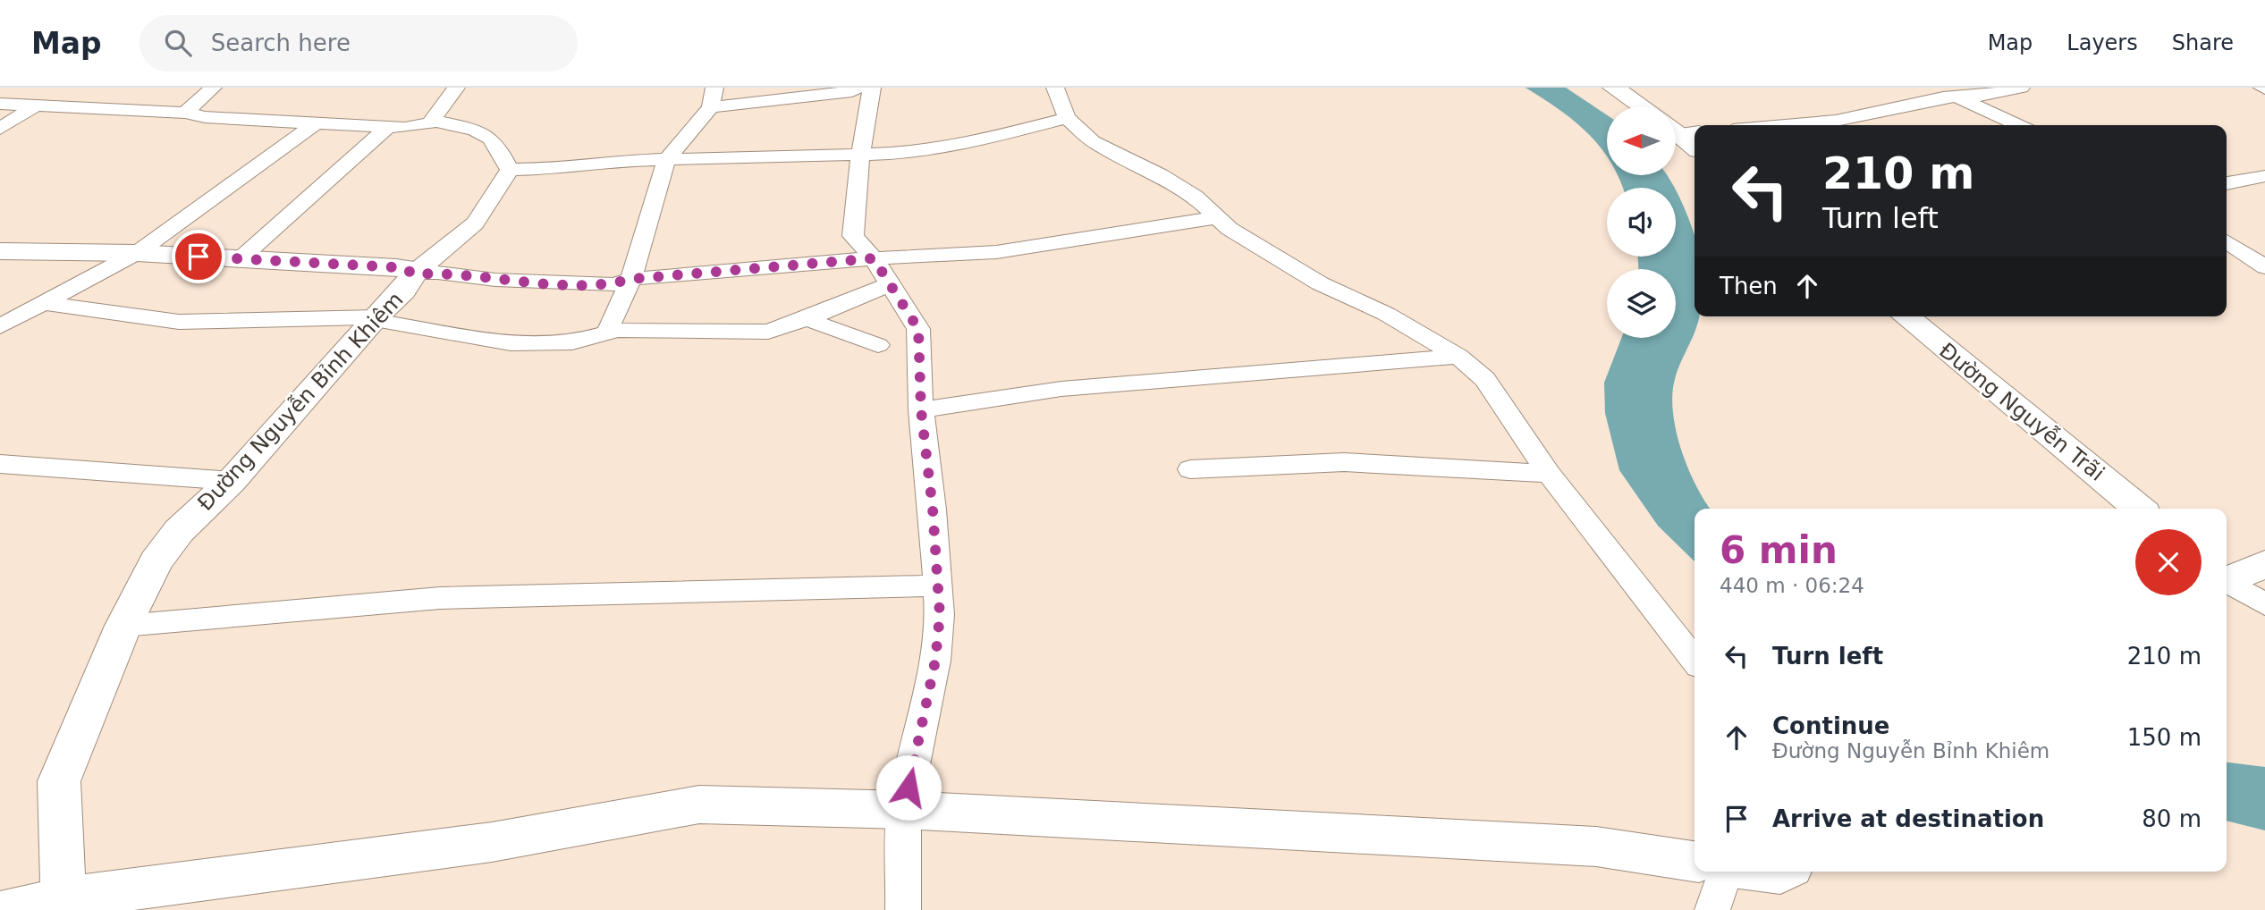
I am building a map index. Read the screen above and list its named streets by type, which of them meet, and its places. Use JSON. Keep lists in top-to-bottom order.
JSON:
{
  "streets": {
    "street": ["Đường Nguyễn Bỉnh Khiêm", "Đường Nguyễn Trãi"]
  },
  "north": "left",
  "page": {
    "header": "Map",
    "search": "Search here",
    "nav": ["Map", "Layers", "Share"],
    "turn": ["210 m", "Turn left"],
    "then": "Then",
    "heading": ["6 min", "440 m · 06:24"],
    "list": [
      {
        "name": "Turn left",
        "value": "210 m"
      },
      {
        "name": "Continue",
        "note": "Đường Nguyễn Bỉnh Khiêm",
        "value": "150 m"
      },
      {
        "name": "Arrive at destination",
        "value": "80 m"
      }
    ]
  }
}
